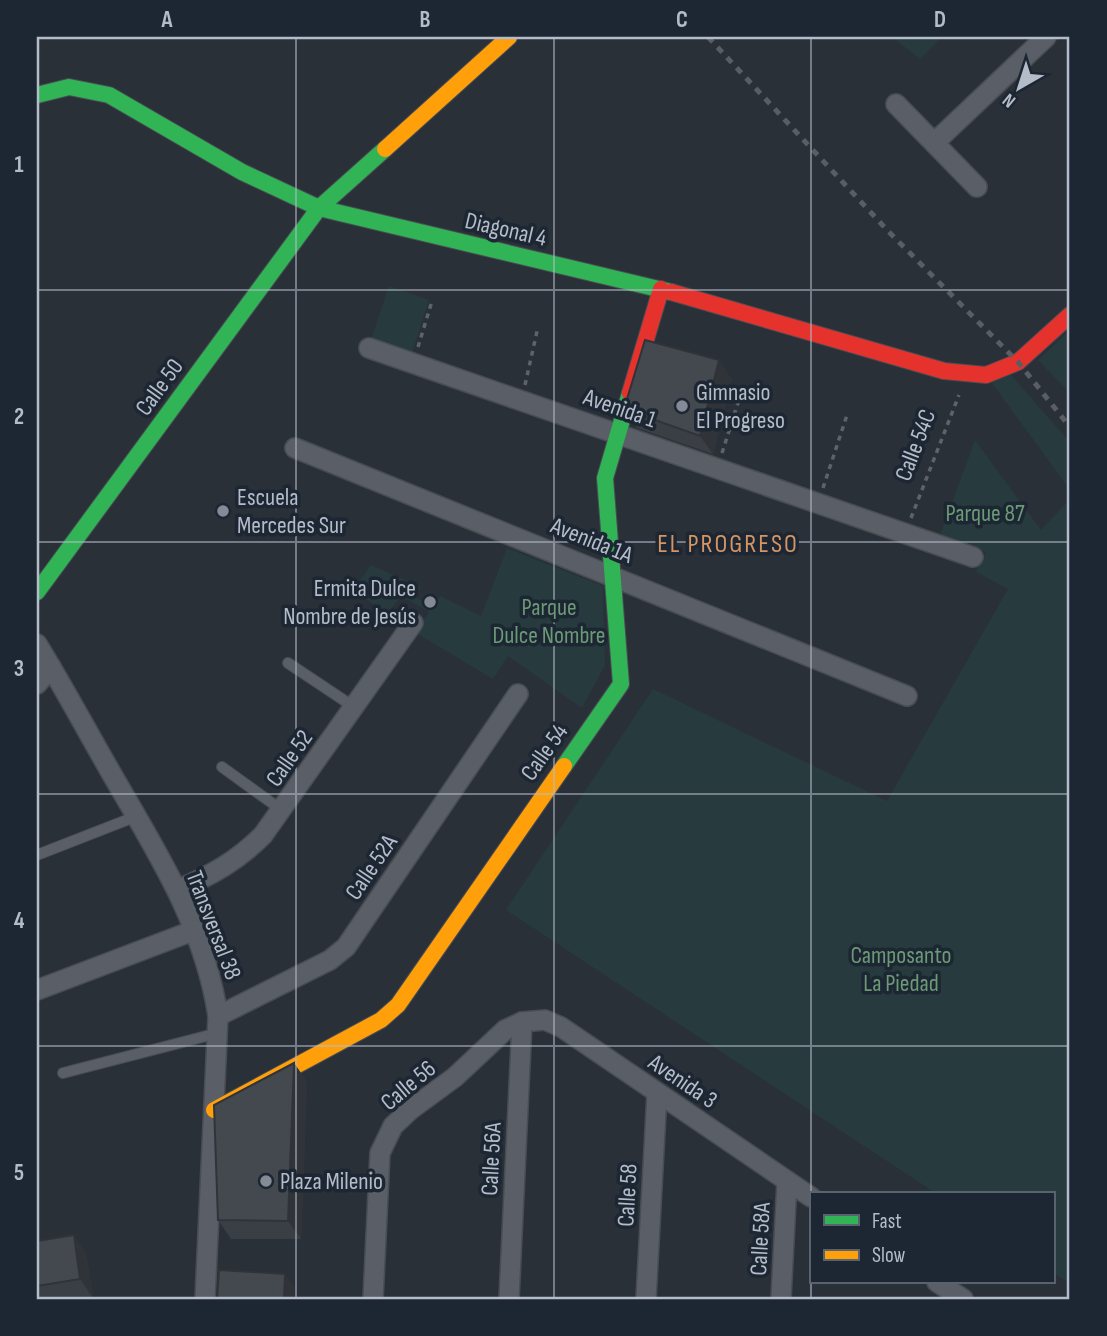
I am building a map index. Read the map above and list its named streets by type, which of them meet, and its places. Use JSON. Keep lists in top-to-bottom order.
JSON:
{
  "streets": {
    "street": [
      "Diagonal 4",
      "Calle 50",
      "Avenida 1",
      "Avenida 1A",
      "Calle 54",
      "Calle 52",
      "Calle 52A",
      "Transversal 38",
      "Avenida 3",
      "Calle 56",
      "Calle 56A",
      "Calle 58",
      "Calle 58A"
    ],
    "path": ["Calle 54C"]
  },
  "crossings": [
    ["Diagonal 4", "Calle 50"],
    ["Diagonal 4", "Calle 54C"],
    ["Diagonal 4", "Calle 54"],
    ["Avenida 1", "Calle 54C"],
    ["Avenida 1", "Calle 54"],
    ["Avenida 1A", "Calle 54"],
    ["Calle 54", "Transversal 38"],
    ["Calle 52", "Transversal 38"],
    ["Calle 52A", "Transversal 38"],
    ["Avenida 3", "Calle 56"],
    ["Avenida 3", "Calle 56A"],
    ["Avenida 3", "Calle 58"],
    ["Avenida 3", "Calle 58A"],
    ["Calle 56", "Calle 56A"]
  ],
  "districts": ["EL PROGRESO"],
  "parks": ["Parque 87", "Parque Dulce Nombre", "Camposanto La Piedad"],
  "places": [
    "Gimnasio El Progreso",
    "Escuela Mercedes Sur",
    "Ermita Dulce Nombre de Jesús",
    "Plaza Milenio"
  ],
  "legend": ["Fast", "Slow"],
  "north": "bottom left",
  "grid": {
    "columns": [
      "A",
      "B",
      "C",
      "D"
    ],
    "rows": [
      "1",
      "2",
      "3",
      "4",
      "5"
    ]
  }
}
